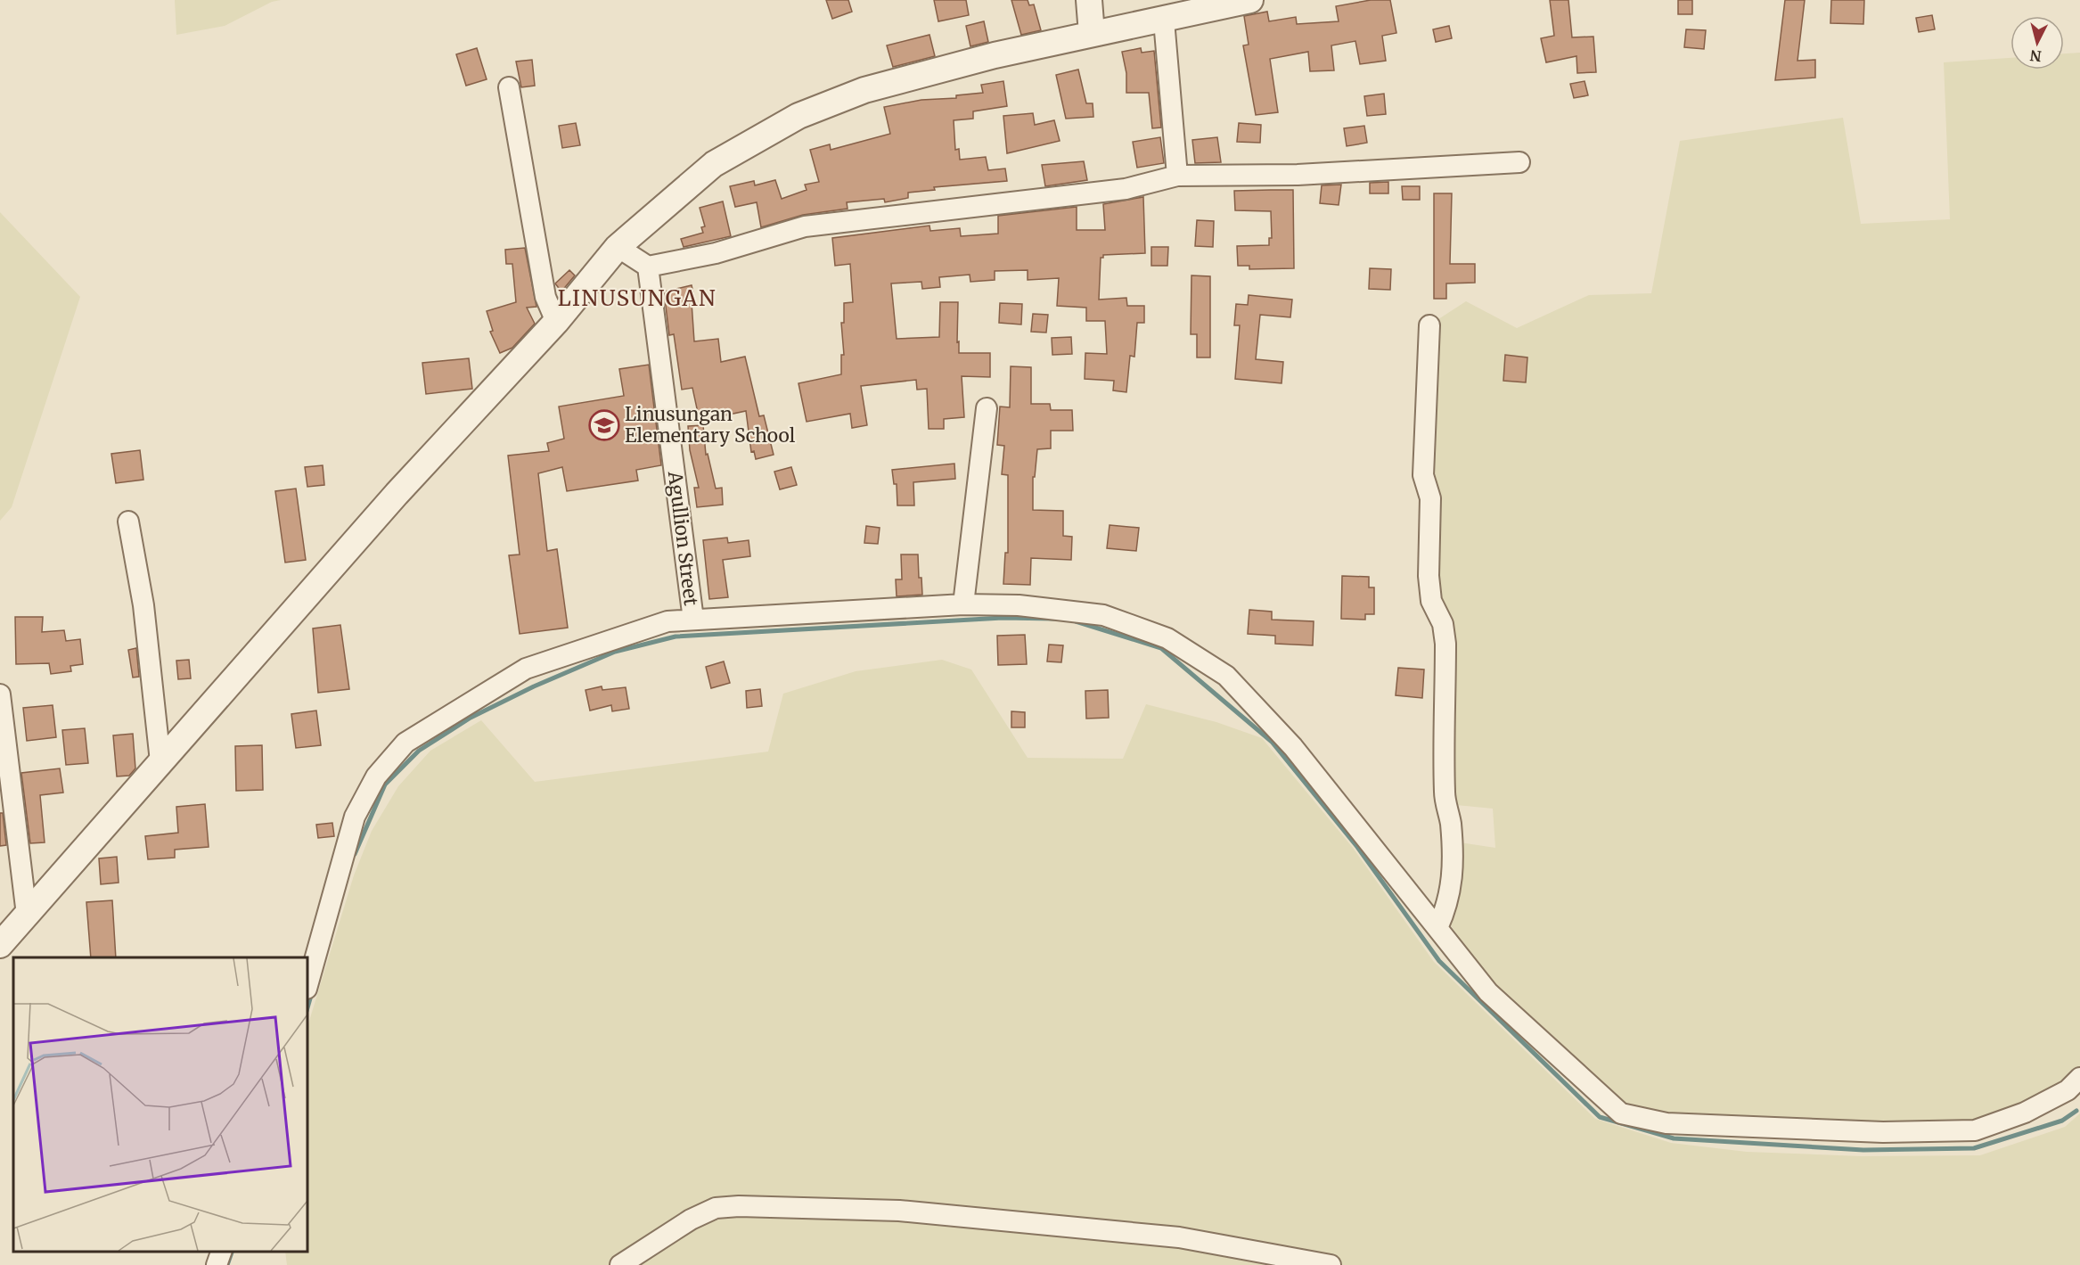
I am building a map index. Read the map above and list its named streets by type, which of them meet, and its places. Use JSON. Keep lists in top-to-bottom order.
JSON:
{
  "streets": {
    "street": ["Agullion Street"]
  },
  "districts": ["LINUSUNGAN"],
  "places": {
    "school or university": ["Linusungan Elementary School"]
  },
  "north": "bottom"
}
